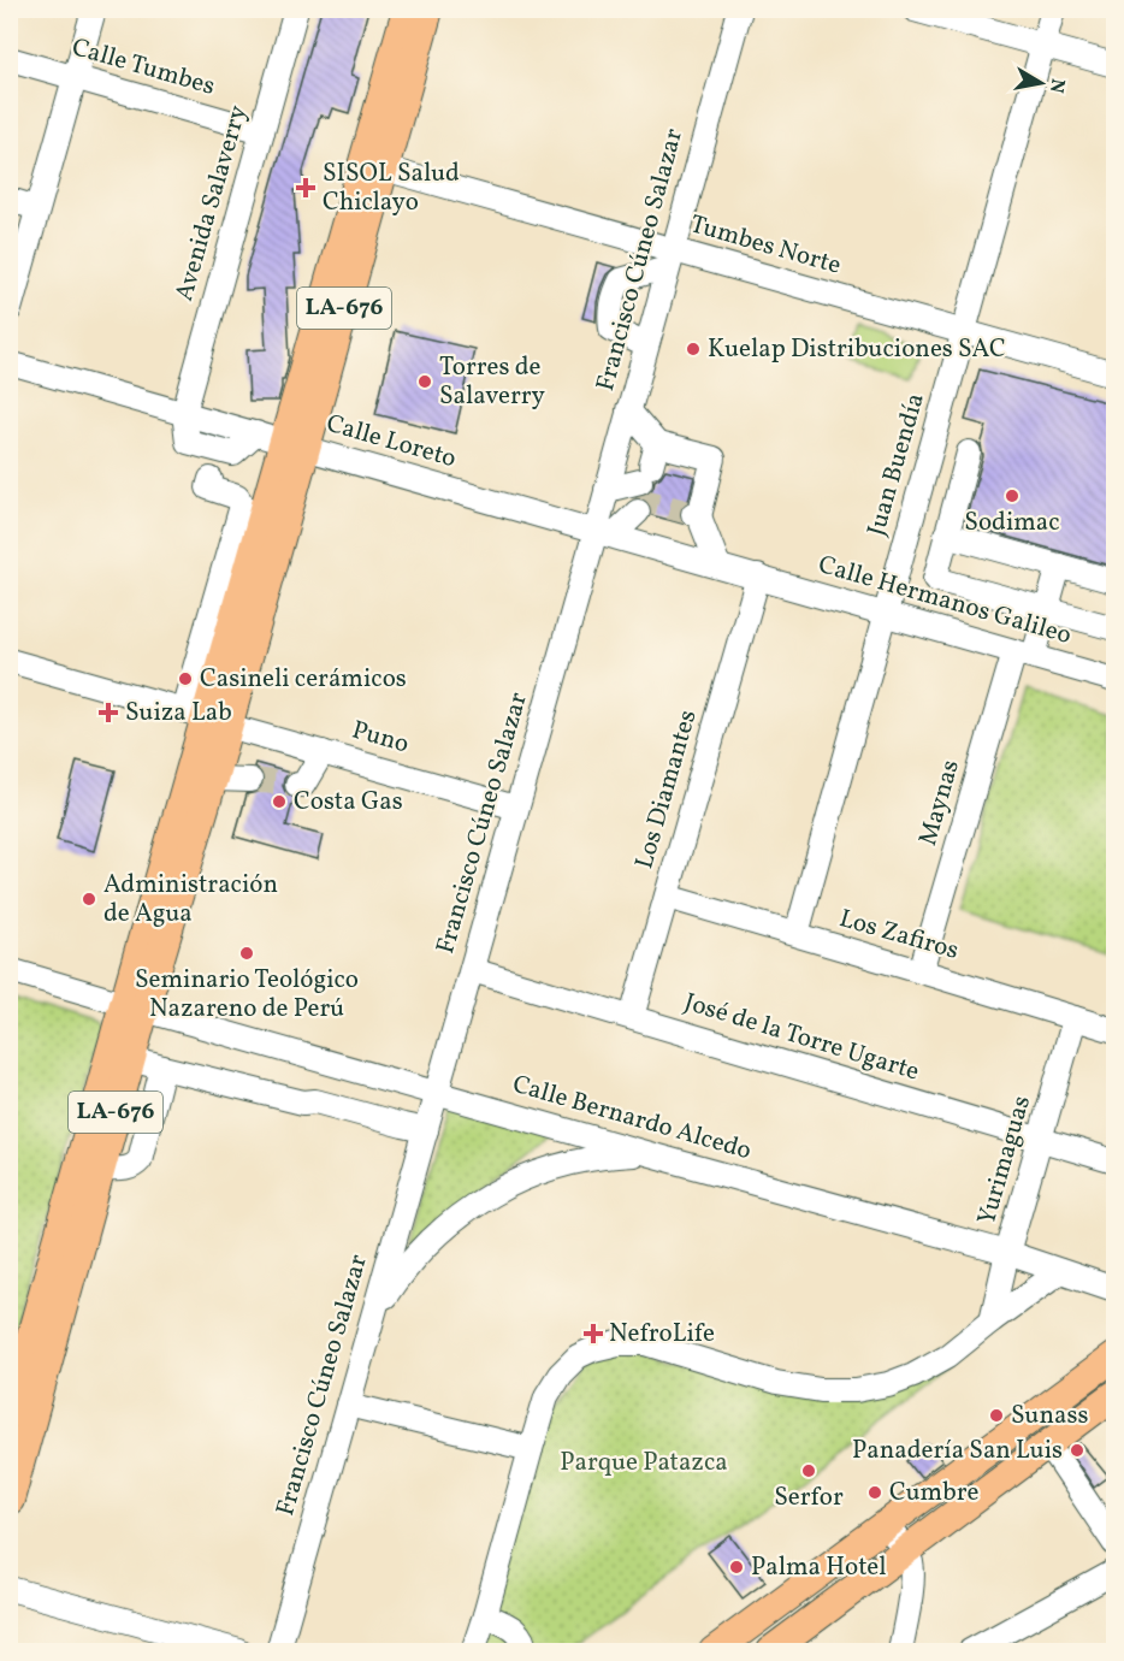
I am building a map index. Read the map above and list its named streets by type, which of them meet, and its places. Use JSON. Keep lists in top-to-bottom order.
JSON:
{
  "streets": {
    "main road": ["LA-676"],
    "street": [
      "Calle Tumbes",
      "Avenida Salaverry",
      "Tumbes Norte",
      "Francisco Cúneo Salazar",
      "Calle Loreto",
      "Juan Buendía",
      "Calle Hermanos Galileo",
      "Puno",
      "Los Diamantes",
      "Maynas",
      "Los Zafiros",
      "José de la Torre Ugarte",
      "Calle Bernardo Alcedo",
      "Yurimaguas"
    ]
  },
  "crossings": [
    ["Calle Tumbes", "Avenida Salaverry"],
    ["Avenida Salaverry", "Calle Loreto"],
    ["Tumbes Norte", "Francisco Cúneo Salazar"],
    ["Tumbes Norte", "LA-676"],
    ["Tumbes Norte", "Juan Buendía"],
    ["Francisco Cúneo Salazar", "Calle Loreto"],
    ["Francisco Cúneo Salazar", "Puno"],
    ["Francisco Cúneo Salazar", "José de la Torre Ugarte"],
    ["Francisco Cúneo Salazar", "Calle Bernardo Alcedo"],
    ["LA-676", "Calle Loreto"],
    ["LA-676", "Puno"],
    ["LA-676", "Calle Bernardo Alcedo"],
    ["Calle Loreto", "Calle Hermanos Galileo"],
    ["Calle Loreto", "Los Diamantes"],
    ["Juan Buendía", "Calle Hermanos Galileo"],
    ["Juan Buendía", "Los Zafiros"],
    ["Calle Hermanos Galileo", "Los Diamantes"],
    ["Calle Hermanos Galileo", "Maynas"],
    ["Los Diamantes", "Los Zafiros"],
    ["Los Diamantes", "José de la Torre Ugarte"],
    ["Maynas", "Los Zafiros"],
    ["Los Zafiros", "Yurimaguas"],
    ["José de la Torre Ugarte", "Yurimaguas"],
    ["Calle Bernardo Alcedo", "Yurimaguas"]
  ],
  "parks": ["Parque Patazca"],
  "places": {
    "health": ["SISOL Salud Chiclayo", "Suiza Lab", "NefroLife"],
    "other": [
      "Kuelap Distribuciones SAC",
      "Torres de Salaverry",
      "Sodimac",
      "Casineli cerámicos",
      "Costa Gas",
      "Administración de Agua",
      "Seminario Teológico Nazareno de Perú",
      "Sunass",
      "Panadería San Luis",
      "Serfor",
      "Cumbre",
      "Palma Hotel"
    ]
  },
  "north": "right"
}
